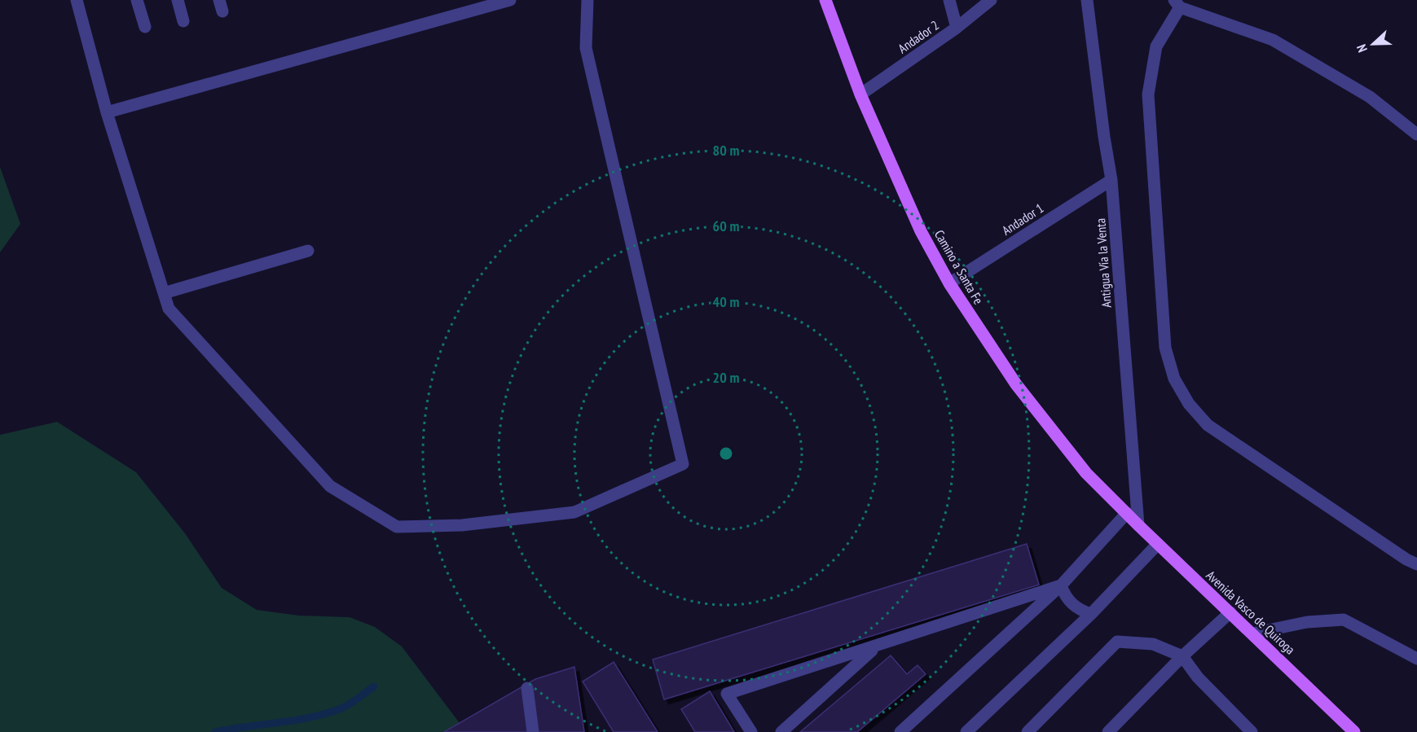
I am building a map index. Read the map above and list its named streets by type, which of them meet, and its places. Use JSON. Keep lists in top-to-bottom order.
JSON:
{
  "streets": {
    "main road": ["Camino a Santa Fe", "Avenida Vasco de Quiroga"],
    "street": ["Andador 2", "Andador 1", "Antigua Vía la Venta"]
  },
  "crossings": [
    ["Andador 2", "Camino a Santa Fe"],
    ["Andador 1", "Antigua Vía la Venta"],
    ["Andador 1", "Camino a Santa Fe"],
    ["Antigua Vía la Venta", "Avenida Vasco de Quiroga"],
    ["Camino a Santa Fe", "Avenida Vasco de Quiroga"]
  ],
  "north": "left",
  "rings": [
    "80 m",
    "60 m",
    "40 m",
    "20 m"
  ]
}
